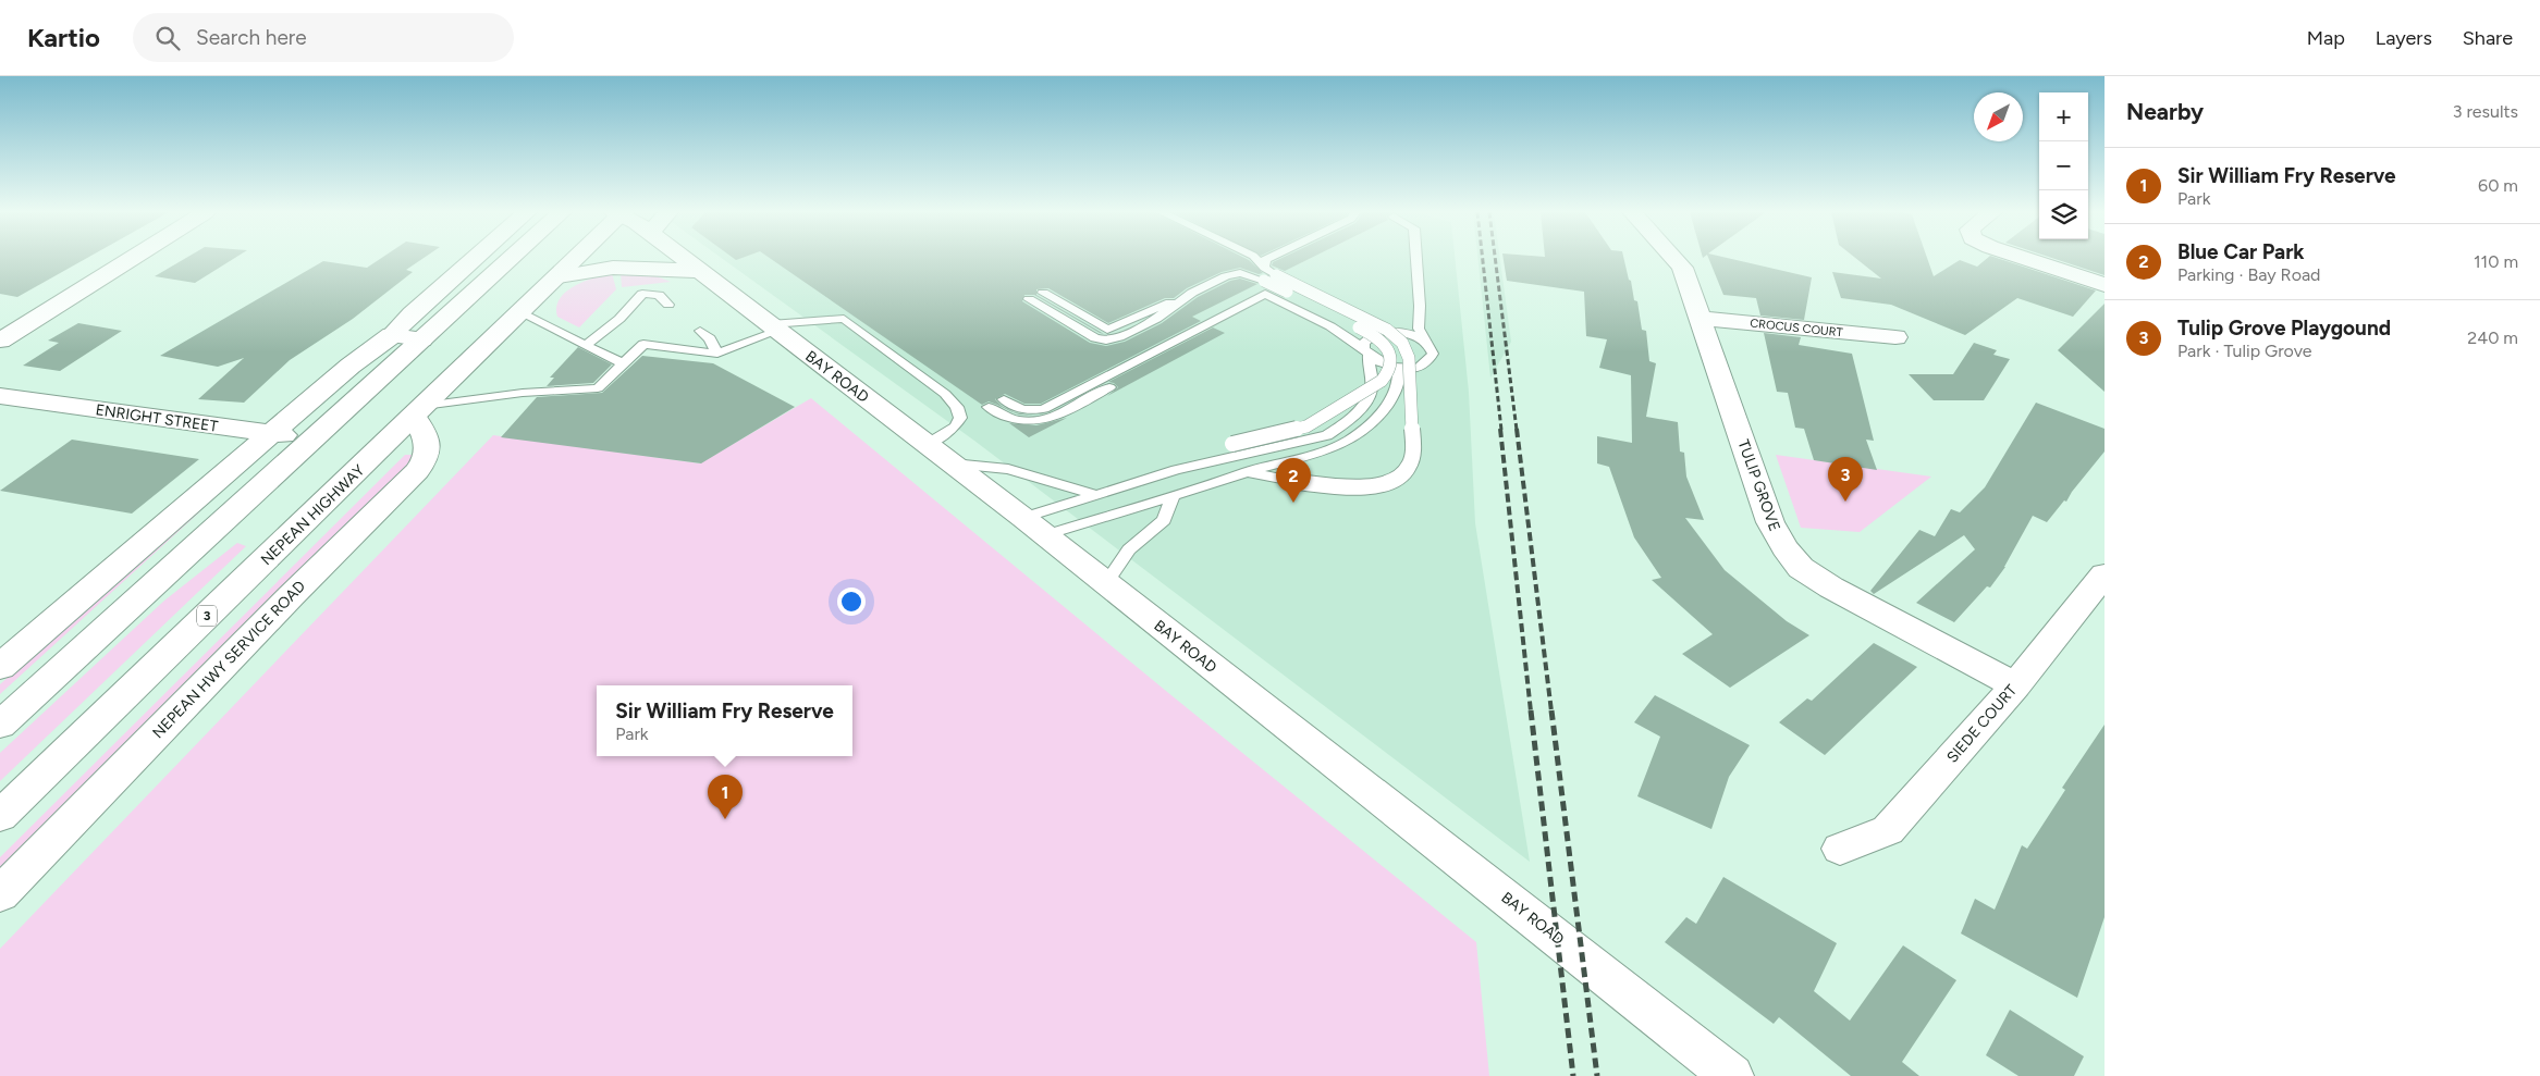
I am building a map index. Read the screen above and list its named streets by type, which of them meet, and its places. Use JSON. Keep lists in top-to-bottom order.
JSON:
{
  "streets": {
    "main road": [
      "CROCUS COURT",
      "BAY ROAD",
      "ENRIGHT STREET",
      "TULIP GROVE",
      "NEPEAN HIGHWAY",
      "3",
      "NEPEAN HWY SERVICE ROAD",
      "SIEDE COURT"
    ]
  },
  "crossings": [
    ["CROCUS COURT", "TULIP GROVE"],
    ["TULIP GROVE", "SIEDE COURT"],
    ["NEPEAN HIGHWAY", "NEPEAN HWY SERVICE ROAD"]
  ],
  "north": "bottom left",
  "page": {
    "header": "Kartio",
    "search": "Search here",
    "nav": ["Map", "Layers", "Share"],
    "heading": ["Nearby", "3 results"],
    "map_buttons": ["+", "−"],
    "list": [
      {
        "mark": "1",
        "name": "Sir William Fry Reserve",
        "note": "Park",
        "value": "60 m"
      },
      {
        "mark": "2",
        "name": "Blue Car Park",
        "note": "Parking · Bay Road",
        "value": "110 m"
      },
      {
        "mark": "3",
        "name": "Tulip Grove Playgound",
        "note": "Park · Tulip Grove",
        "value": "240 m"
      }
    ],
    "pins": ["3", "2", "1"],
    "popup": ["Sir William Fry Reserve", "Park"]
  }
}
